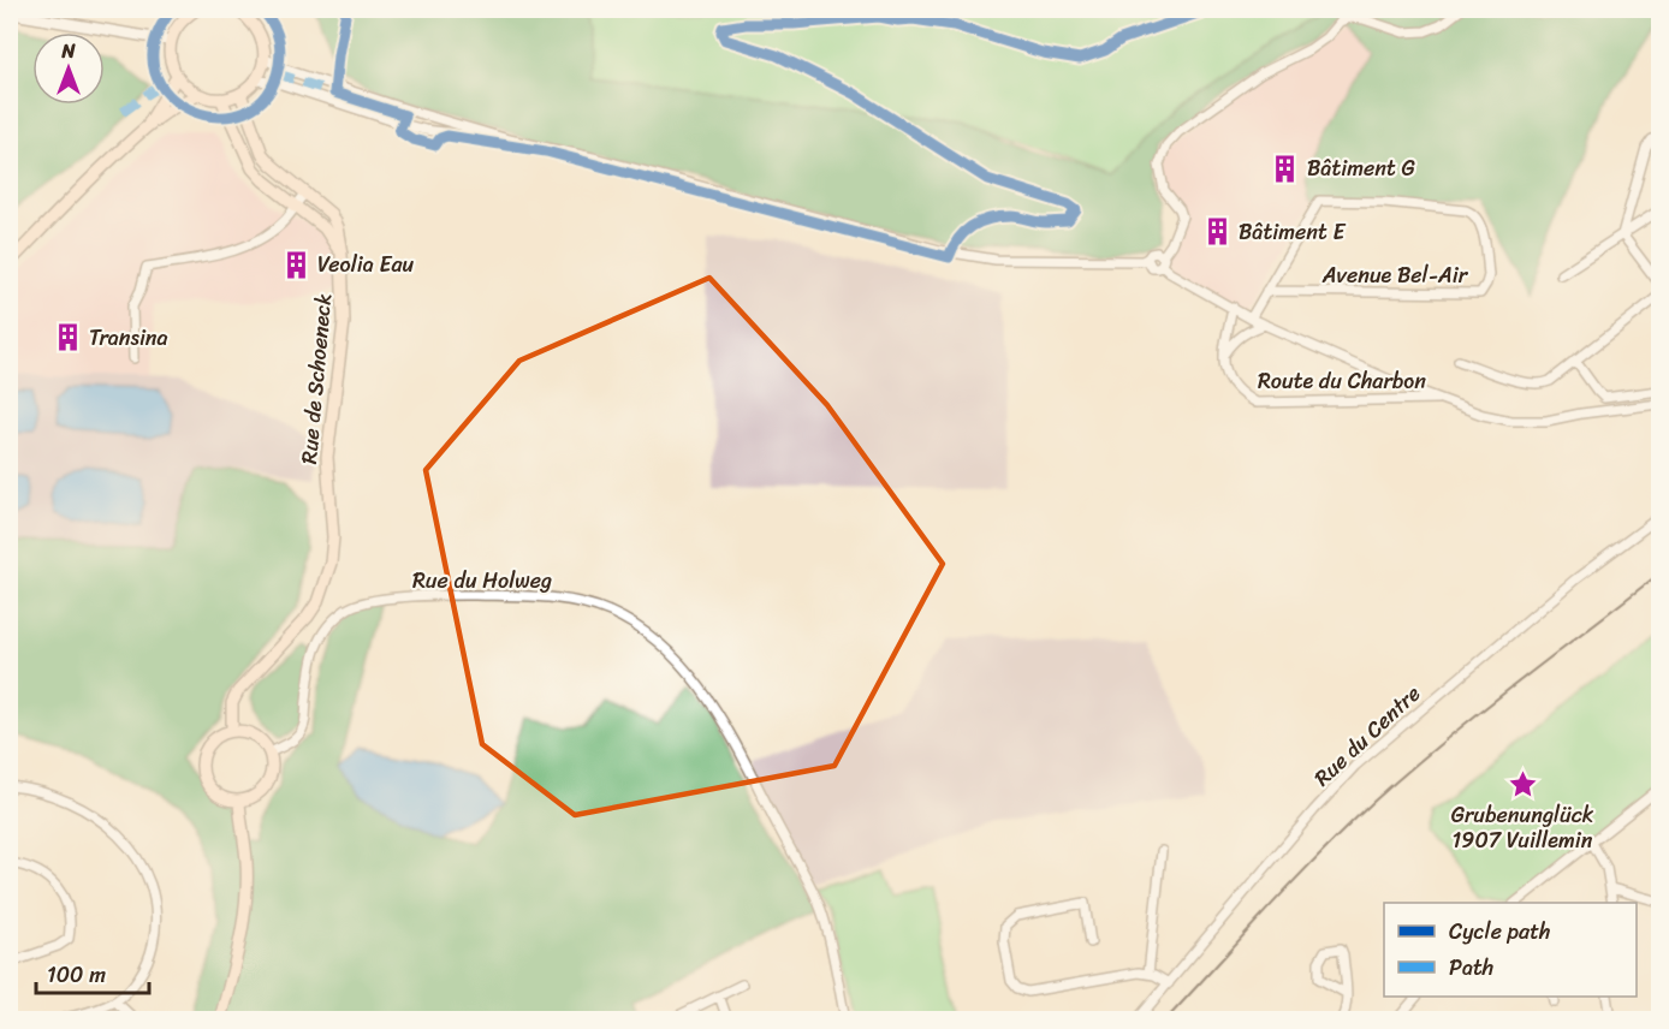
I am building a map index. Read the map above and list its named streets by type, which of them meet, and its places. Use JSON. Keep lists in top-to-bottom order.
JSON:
{
  "streets": {
    "main road": ["Rue de Schoeneck"],
    "street": [
      "Avenue Bel-Air",
      "Route du Charbon",
      "Rue du Holweg",
      "Rue du Centre"
    ]
  },
  "crossings": [
    ["Avenue Bel-Air", "Route du Charbon"],
    ["Rue de Schoeneck", "Rue du Holweg"]
  ],
  "places": {
    "building": [
      "Bâtiment G",
      "Bâtiment E",
      "Veolia Eau",
      "Transina"
    ],
    "place": ["Grubenunglück 1907 Vuillemin"]
  },
  "legend": ["Cycle path", "Path"],
  "scale_bar": "100 m",
  "north": "top"
}
